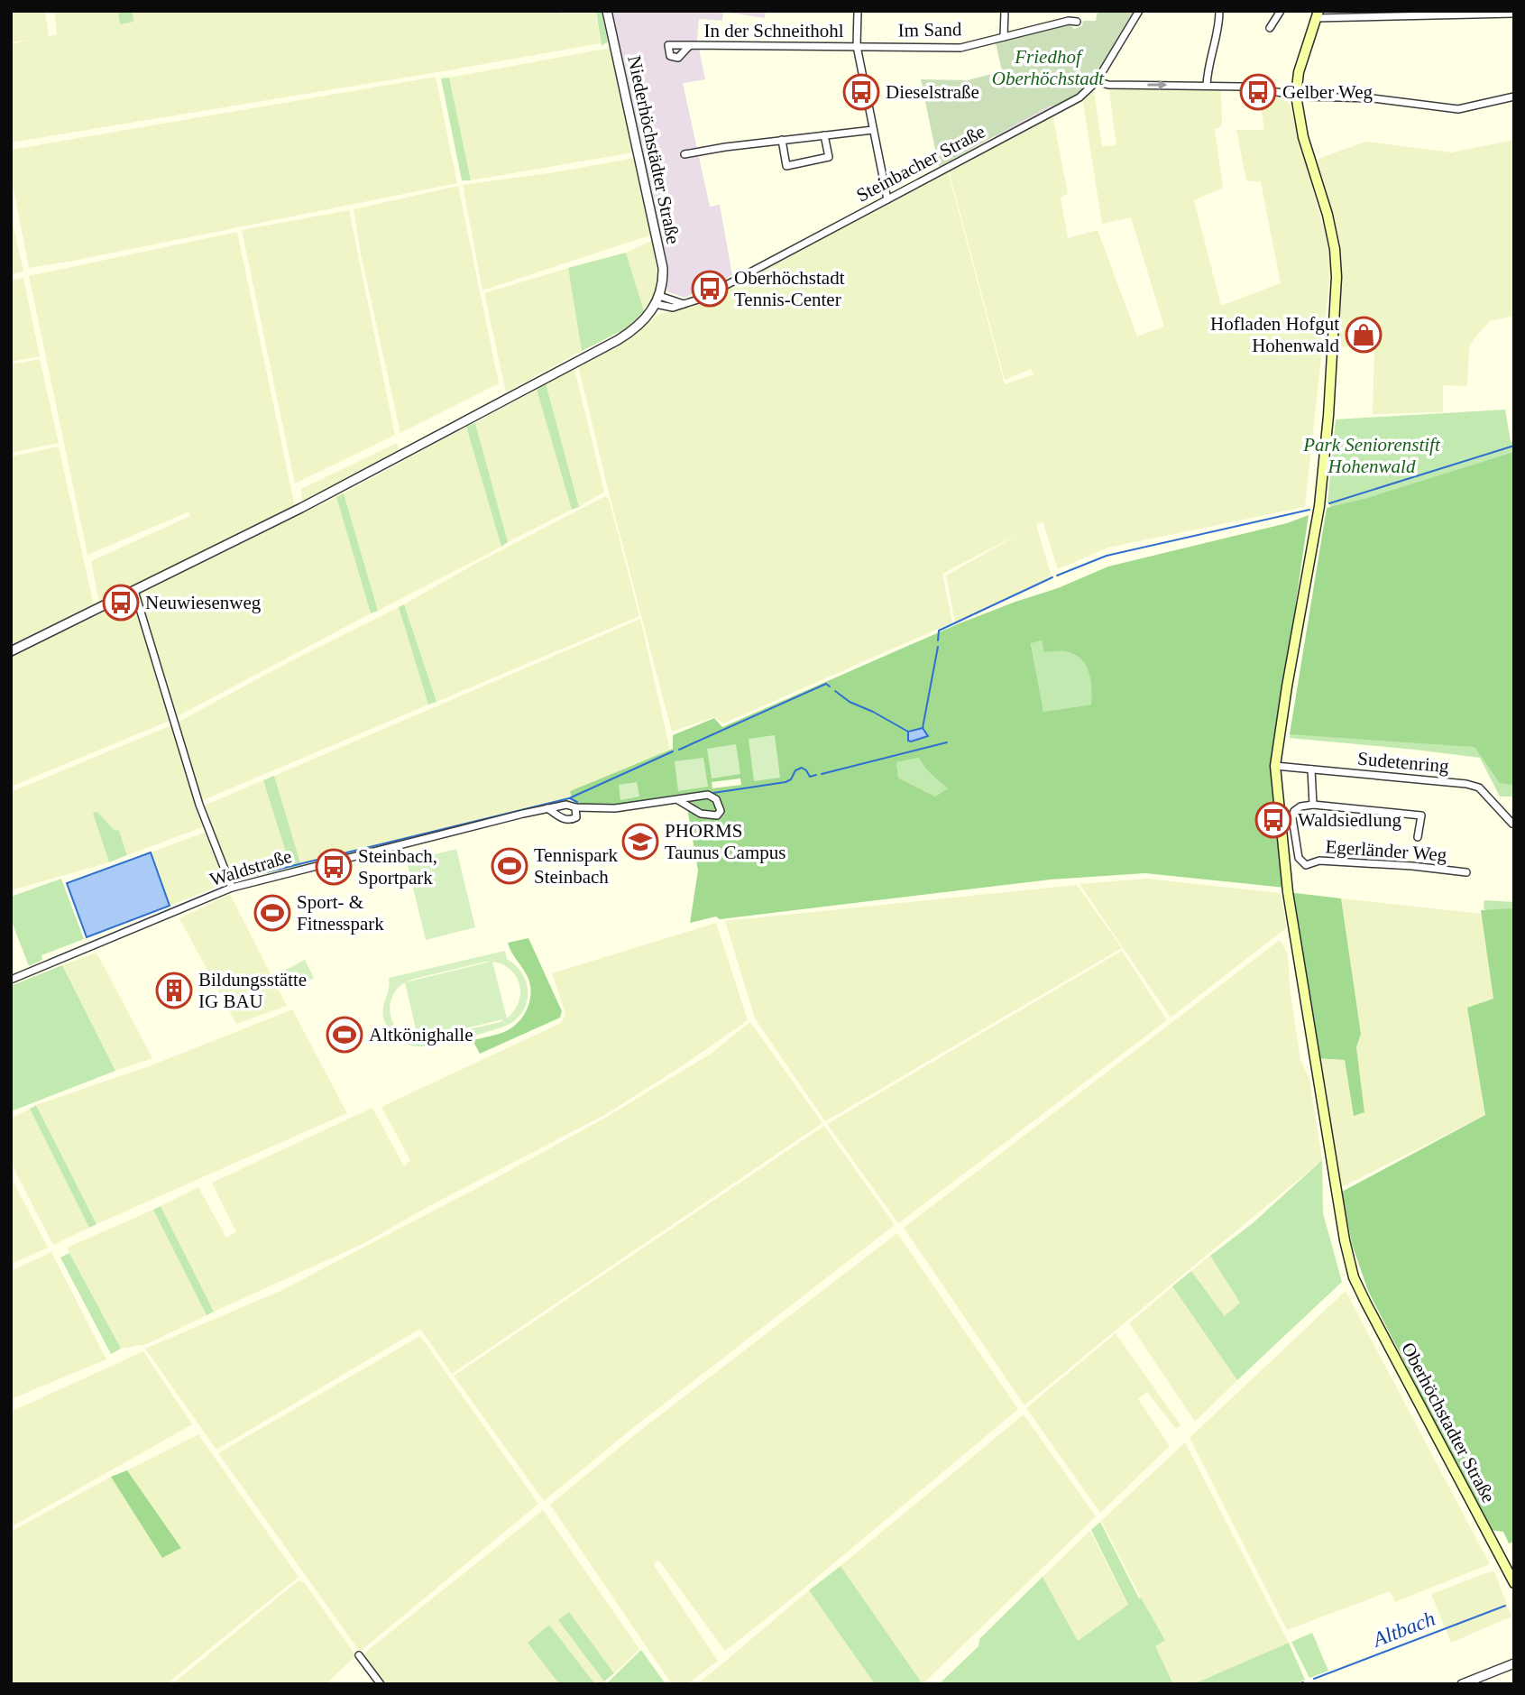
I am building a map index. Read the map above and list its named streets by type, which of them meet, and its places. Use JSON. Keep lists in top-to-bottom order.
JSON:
{
  "streets": {
    "main road": ["Oberhöchstadter Straße"],
    "street": [
      "Im Sand",
      "In der Schneithohl",
      "Niederhöchstädter Straße",
      "Steinbacher Straße",
      "Sudetenring",
      "Egerländer Weg",
      "Waldstraße"
    ]
  },
  "crossings": [
    ["Im Sand", "In der Schneithohl"],
    ["Niederhöchstädter Straße", "Steinbacher Straße"],
    ["Sudetenring", "Oberhöchstadter Straße"]
  ],
  "water": ["Altbach"],
  "parks": ["Friedhof Oberhöchstadt", "Park Seniorenstift Hohenwald"],
  "places": {
    "bus stop": [
      "Dieselstraße",
      "Gelber Weg",
      "Oberhöchstadt Tennis-Center",
      "Neuwiesenweg",
      "Waldsiedlung",
      "Steinbach, Sportpark"
    ],
    "shop": ["Hofladen Hofgut Hohenwald"],
    "school or university": ["PHORMS Taunus Campus"],
    "sports": ["Tennispark Steinbach", "Sport- & Fitnesspark", "Altkönighalle"],
    "building": ["Bildungsstätte IG BAU"]
  }
}
